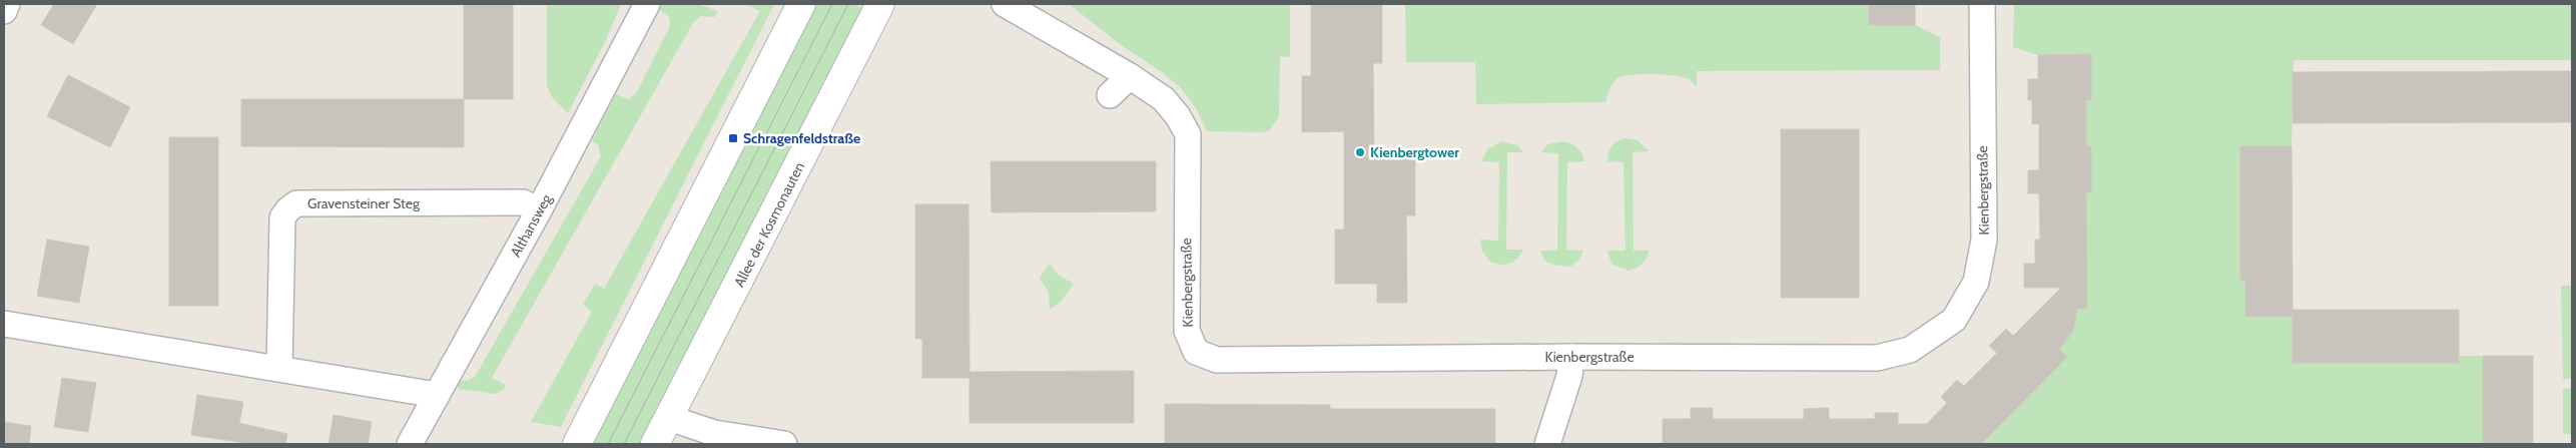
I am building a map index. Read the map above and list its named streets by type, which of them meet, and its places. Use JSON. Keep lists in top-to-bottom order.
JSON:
{
  "streets": {
    "main road": ["Allee der Kosmonauten"],
    "street": ["Kienbergstraße", "Gravensteiner Steg", "Althansweg"]
  },
  "crossings": [
    ["Gravensteiner Steg", "Althansweg"]
  ],
  "places": {
    "transit": ["Schragenfeldstraße"],
    "other": ["Kienbergtower"]
  }
}
